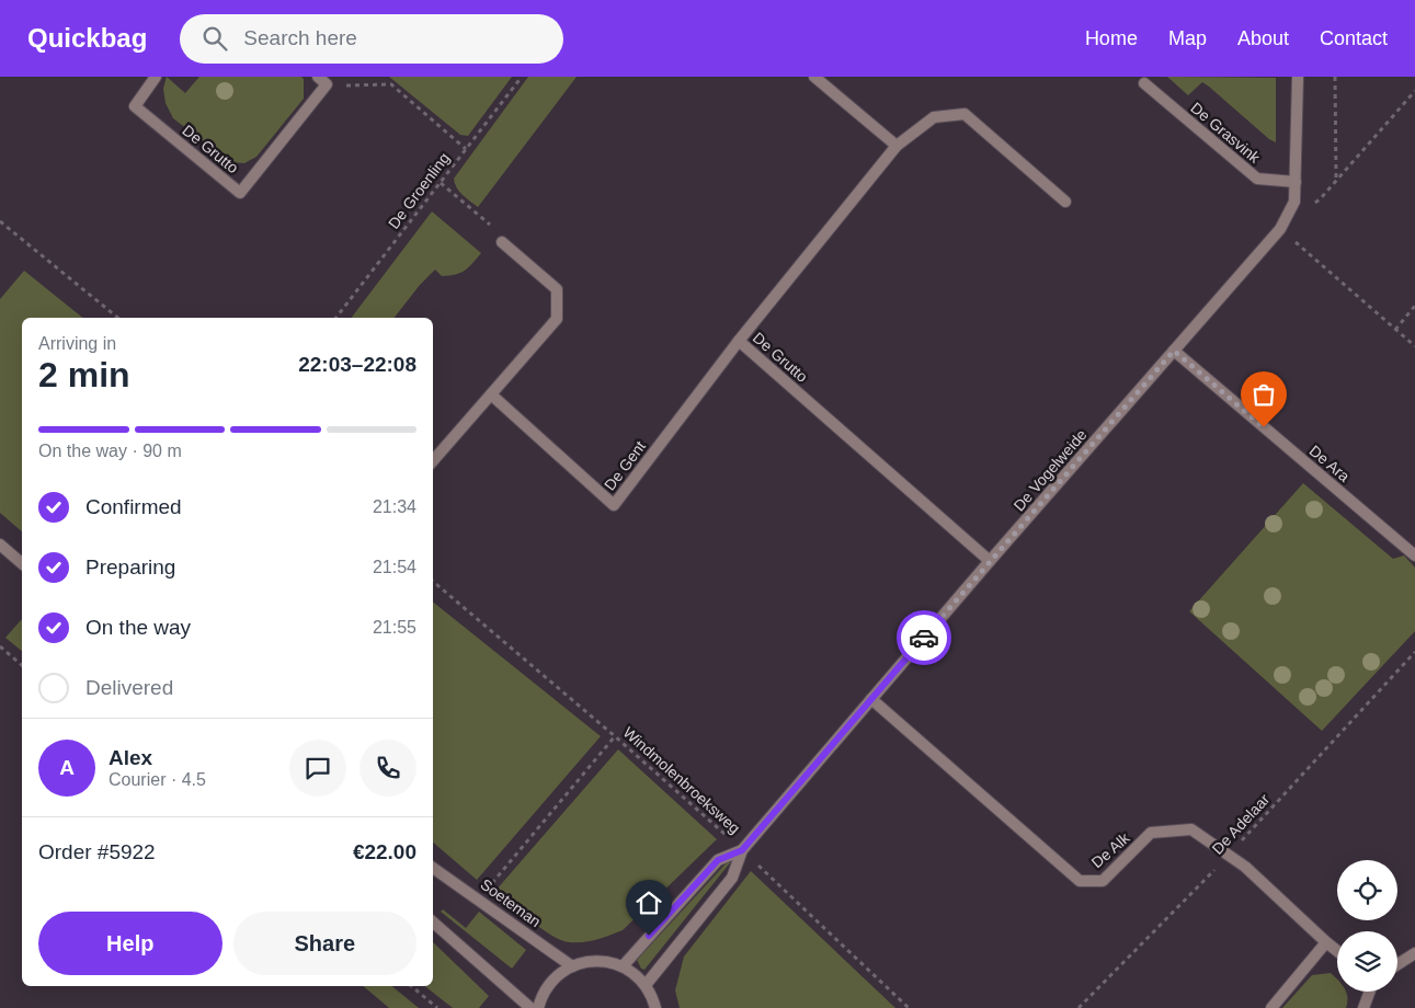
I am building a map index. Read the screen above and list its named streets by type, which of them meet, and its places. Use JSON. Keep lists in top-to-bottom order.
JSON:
{
  "streets": {
    "street": [
      "De Grasvink",
      "De Grutto",
      "De Ara",
      "De Gent",
      "De Vogelweide",
      "De Alk",
      "Soeteman"
    ],
    "path": ["De Groenling", "Windmolenbroeksweg", "De Adelaar"]
  },
  "crossings": [
    ["De Grasvink", "De Vogelweide"],
    ["De Grutto", "De Gent"],
    ["De Grutto", "De Vogelweide"],
    ["De Ara", "De Vogelweide"],
    ["De Vogelweide", "Windmolenbroeksweg"],
    ["De Vogelweide", "De Alk"],
    ["De Adelaar", "De Alk"]
  ],
  "page": {
    "header": "Quickbag",
    "search": "Search here",
    "nav": [
      "Home",
      "Map",
      "About",
      "Contact"
    ],
    "heading": ["2 min", "Arriving in", "22:03–22:08"],
    "panel": [
      "Alex",
      "Courier · 4.5",
      "Order #5922",
      "€22.00"
    ],
    "bar": "On the way · 90 m",
    "list": [
      ["Confirmed", "21:34"],
      ["Preparing", "21:54"],
      ["On the way", "21:55"],
      "Delivered"
    ],
    "round": "A",
    "buttons": ["Help", "Share"]
  }
}
